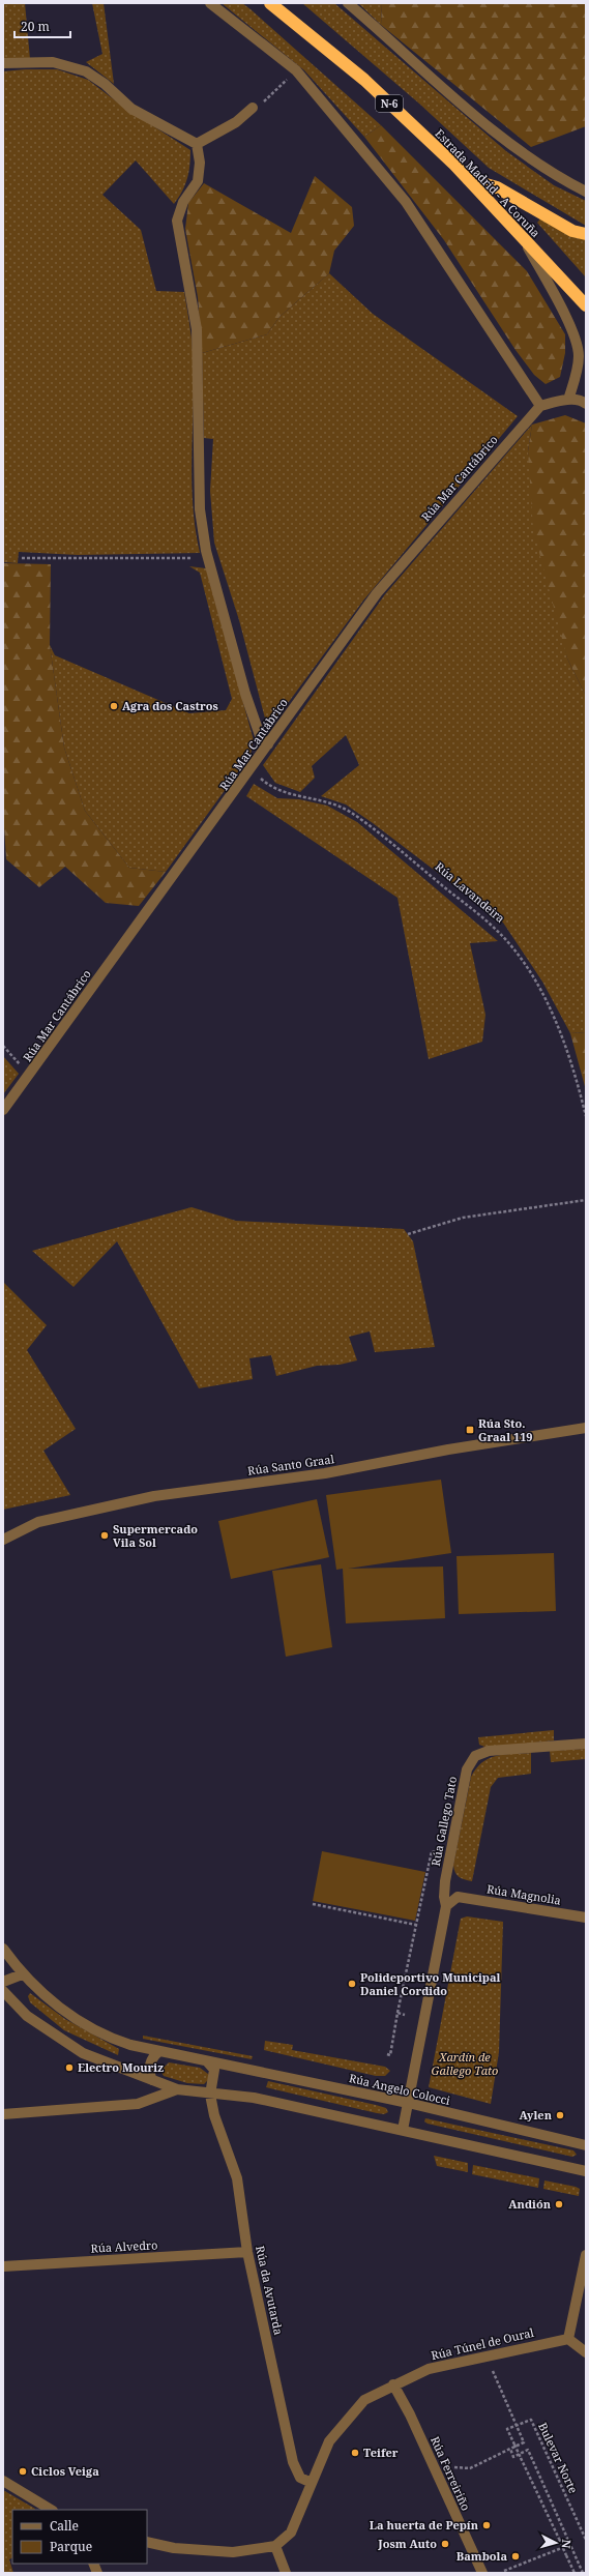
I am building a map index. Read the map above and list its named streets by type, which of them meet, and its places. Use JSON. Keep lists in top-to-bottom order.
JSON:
{
  "streets": {
    "highway": ["N-6", "Estrada Madrid - A Coruña"],
    "street": [
      "Rúa Mar Cantábrico",
      "Rúa Santo Graal",
      "Rúa Gallego Tato",
      "Rúa Magnolia",
      "Rúa Angelo Colocci",
      "Rúa Alvedro",
      "Rúa da Avutarda",
      "Rúa Túnel de Oural",
      "Rúa Ferreiriño"
    ],
    "path": ["Rúa Lavandeira", "Bulevar Norte"]
  },
  "crossings": [
    ["Rúa Mar Cantábrico", "Rúa Lavandeira"],
    ["Rúa Gallego Tato", "Rúa Magnolia"],
    ["Rúa Gallego Tato", "Rúa Angelo Colocci"],
    ["Rúa Alvedro", "Rúa da Avutarda"],
    ["Rúa da Avutarda", "Rúa Túnel de Oural"],
    ["Rúa Túnel de Oural", "Rúa Ferreiriño"]
  ],
  "parks": ["Xardín de Gallego Tato"],
  "places": {
    "other": [
      "Agra dos Castros",
      "Supermercado Vila Sol",
      "Polideportivo Municipal Daniel Cordido",
      "Electro Mouriz",
      "Aylen",
      "Andión",
      "Teifer",
      "Ciclos Veiga",
      "La huerta de Pepín",
      "Josm Auto",
      "Bambola"
    ],
    "transit": ["Rúa Sto. Graal 119"]
  },
  "legend": ["Calle", "Parque"],
  "scale_bar": "20 m",
  "north": "right"
}
